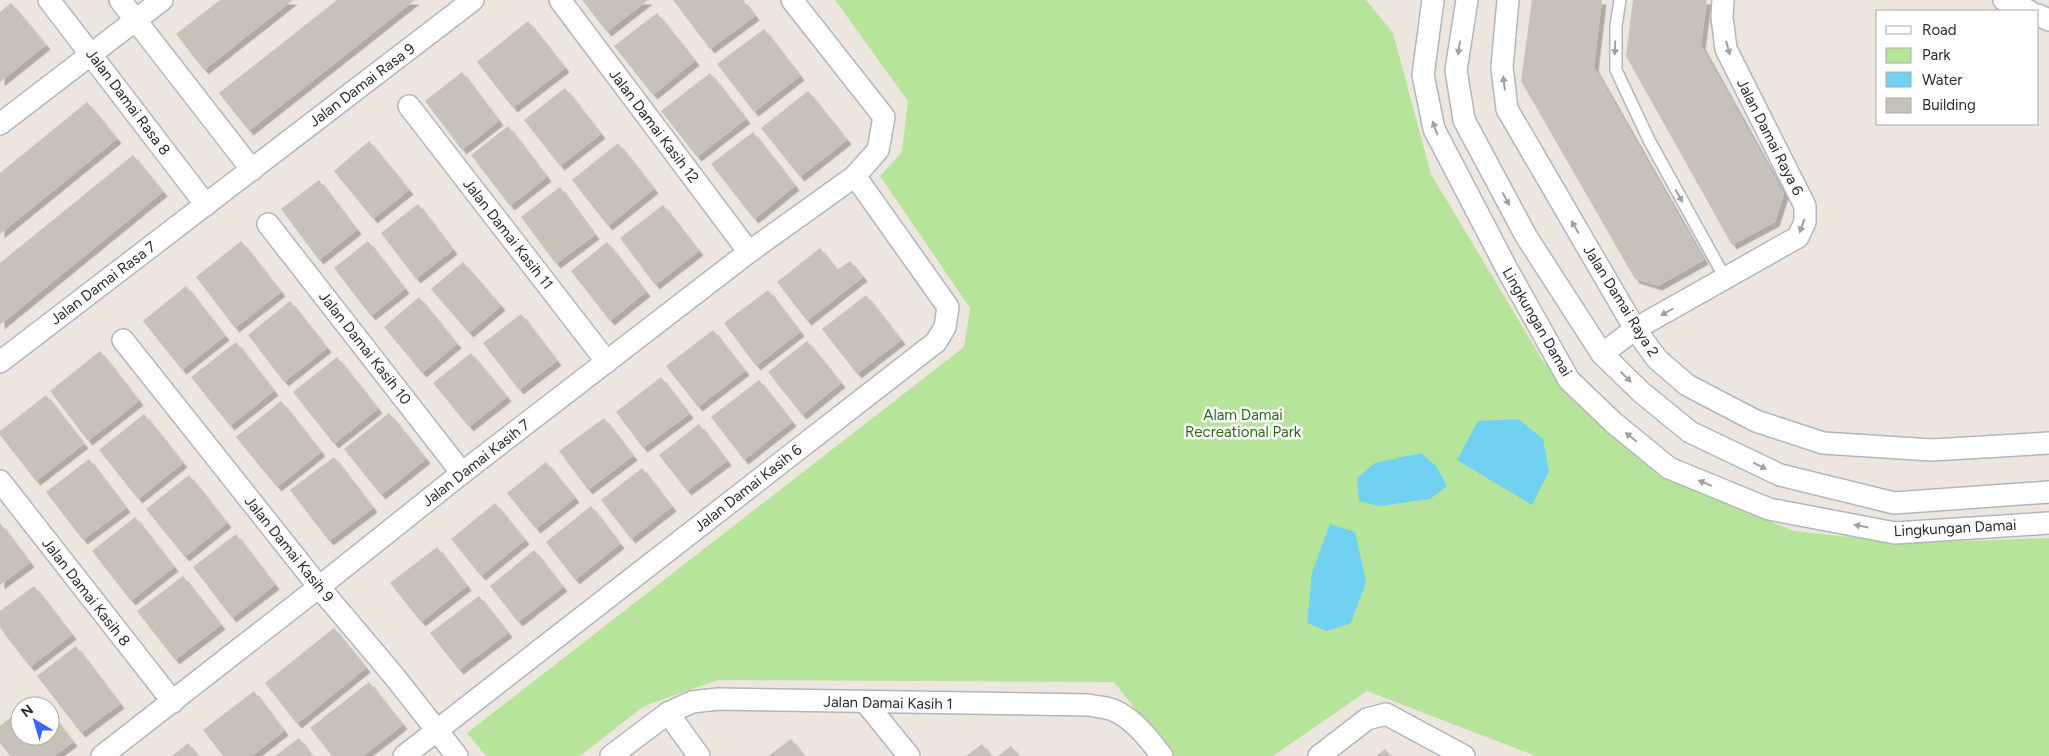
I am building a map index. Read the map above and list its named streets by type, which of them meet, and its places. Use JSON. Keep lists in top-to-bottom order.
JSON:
{
  "streets": {
    "street": [
      "Jalan Damai Rasa 9",
      "Jalan Damai Rasa 8",
      "Jalan Damai Kasih 12",
      "Jalan Damai Raya 6",
      "Jalan Damai Kasih 11",
      "Jalan Damai Rasa 7",
      "Jalan Damai Raya 2",
      "Lingkungan Damai",
      "Jalan Damai Kasih 10",
      "Jalan Damai Kasih 7",
      "Jalan Damai Kasih 6",
      "Jalan Damai Kasih 9",
      "Jalan Damai Kasih 8",
      "Jalan Damai Kasih 1"
    ]
  },
  "crossings": [
    ["Jalan Damai Rasa 9", "Jalan Damai Rasa 8"],
    ["Jalan Damai Rasa 9", "Jalan Damai Rasa 7"],
    ["Jalan Damai Rasa 8", "Jalan Damai Rasa 7"],
    ["Jalan Damai Kasih 12", "Jalan Damai Kasih 7"],
    ["Jalan Damai Raya 6", "Jalan Damai Raya 2"],
    ["Jalan Damai Raya 6", "Lingkungan Damai"],
    ["Jalan Damai Kasih 11", "Jalan Damai Kasih 7"],
    ["Jalan Damai Kasih 10", "Jalan Damai Kasih 7"],
    ["Jalan Damai Kasih 7", "Jalan Damai Kasih 6"],
    ["Jalan Damai Kasih 7", "Jalan Damai Kasih 9"],
    ["Jalan Damai Kasih 7", "Jalan Damai Kasih 8"],
    ["Jalan Damai Kasih 6", "Jalan Damai Kasih 9"]
  ],
  "one_way": ["Jalan Damai Raya 2"],
  "parks": ["Alam Damai Recreational Park"],
  "legend": [
    "Road",
    "Park",
    "Water",
    "Building"
  ],
  "north": "top left"
}
